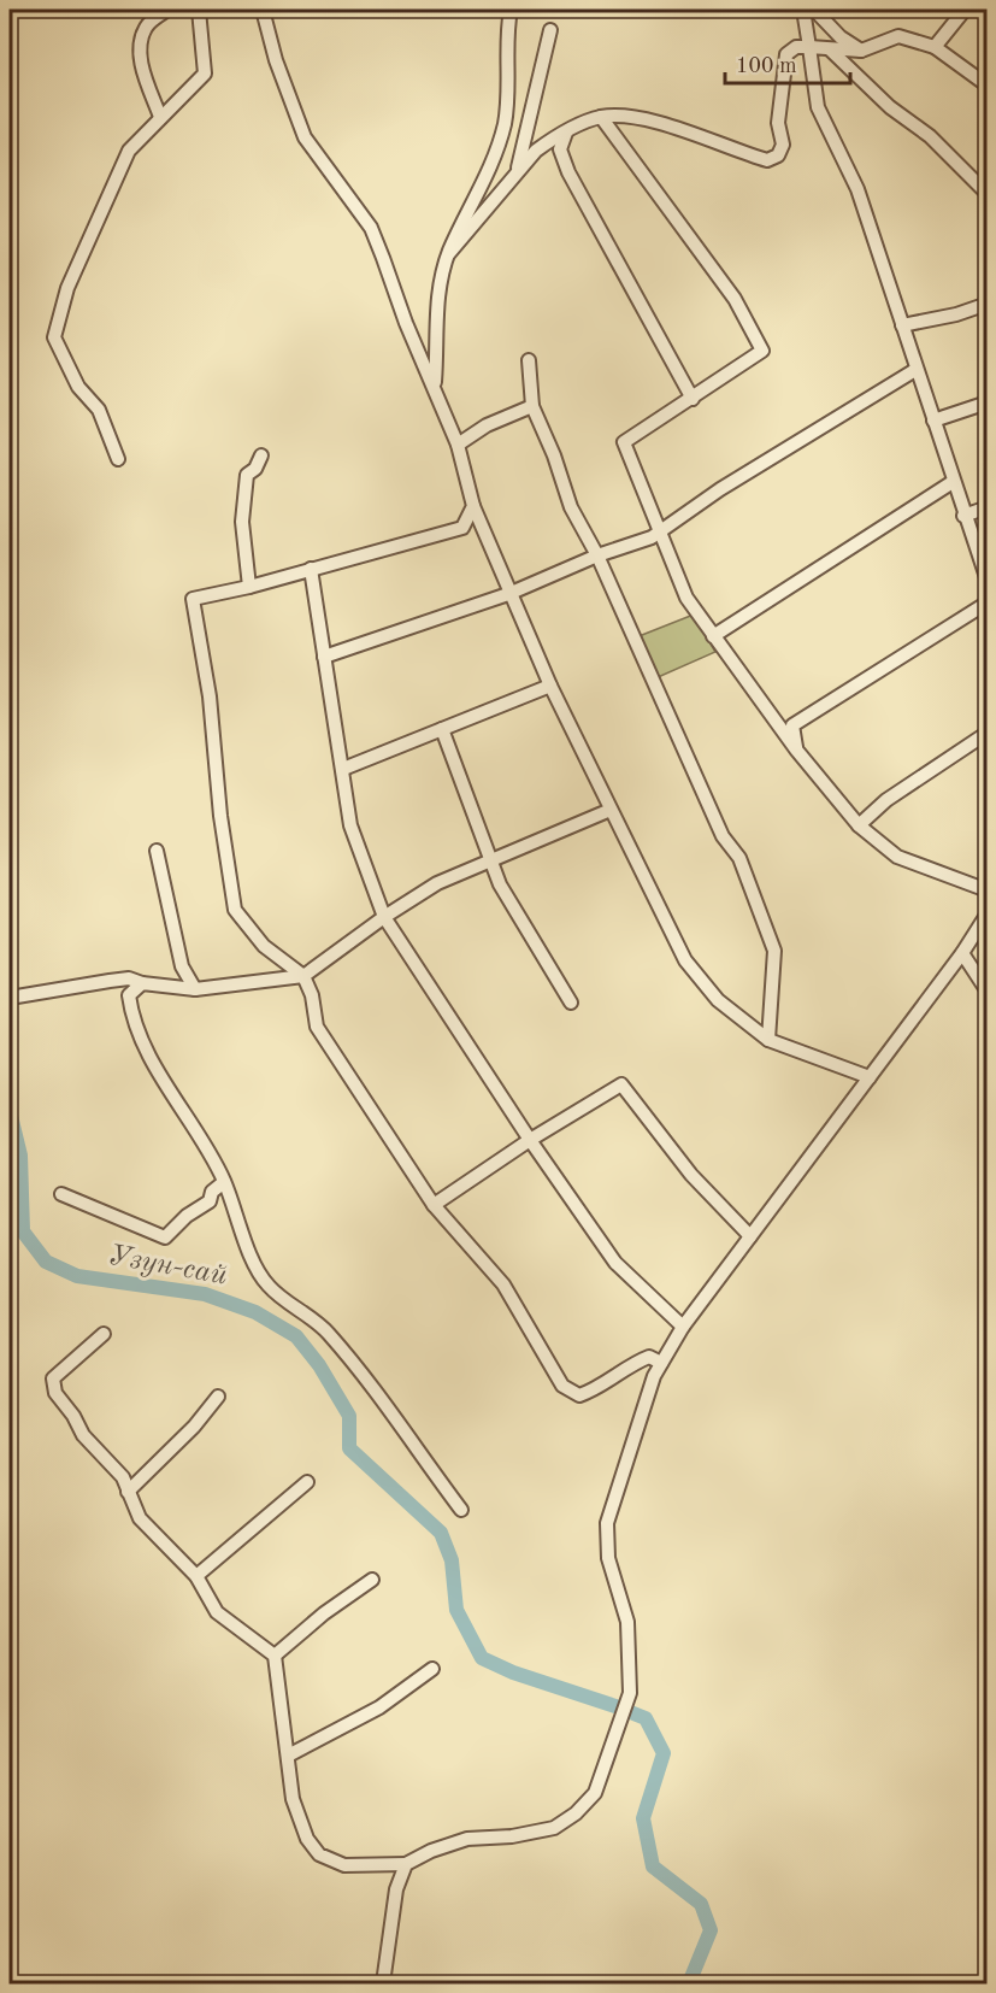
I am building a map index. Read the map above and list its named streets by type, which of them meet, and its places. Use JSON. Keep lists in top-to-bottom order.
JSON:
{
  "water": ["Узун-сай"],
  "scale_bar": "100 m"
}
